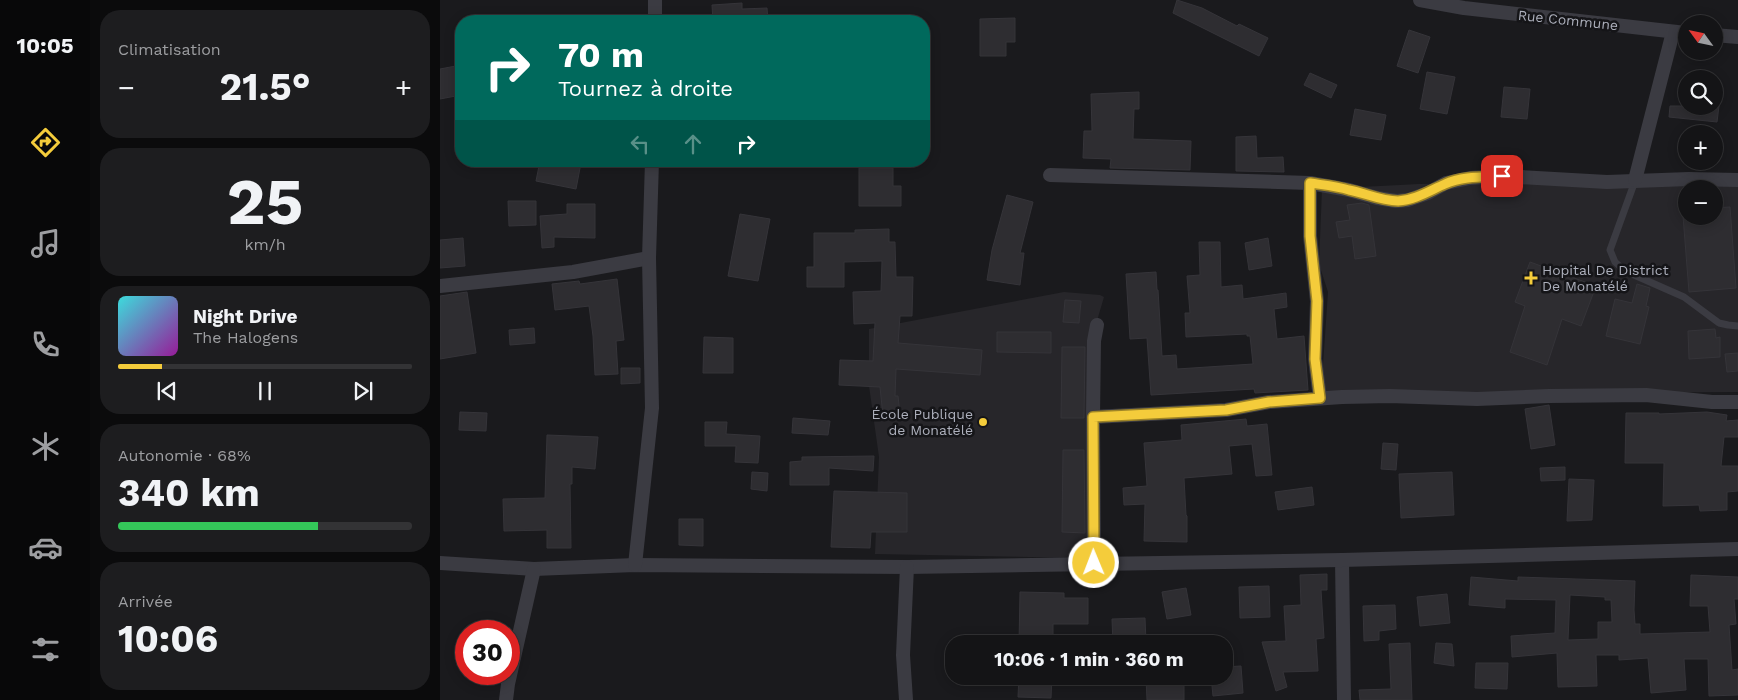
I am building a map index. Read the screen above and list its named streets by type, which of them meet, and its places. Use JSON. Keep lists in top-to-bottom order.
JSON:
{
  "streets": {
    "street": ["Rue Commune"]
  },
  "places": {
    "health": ["Hopital De District De Monatélé"],
    "other": ["École Publique de Monatélé"]
  },
  "north": "top left",
  "page": {
    "tabs": "10:05",
    "tile": [
      "Climatisation",
      ["25", "km/h"],
      ["Autonomie · 68%", "340 km"],
      ["Arrivée", "10:06"]
    ],
    "map_buttons": ["+", "−"],
    "turn": ["70 m", "Tournez à droite"],
    "heat": ["−", "21.5°", "+"],
    "song": ["Night Drive", "The Halogens"],
    "limit": "30",
    "trip": "10:06 · 1 min · 360 m"
  }
}
